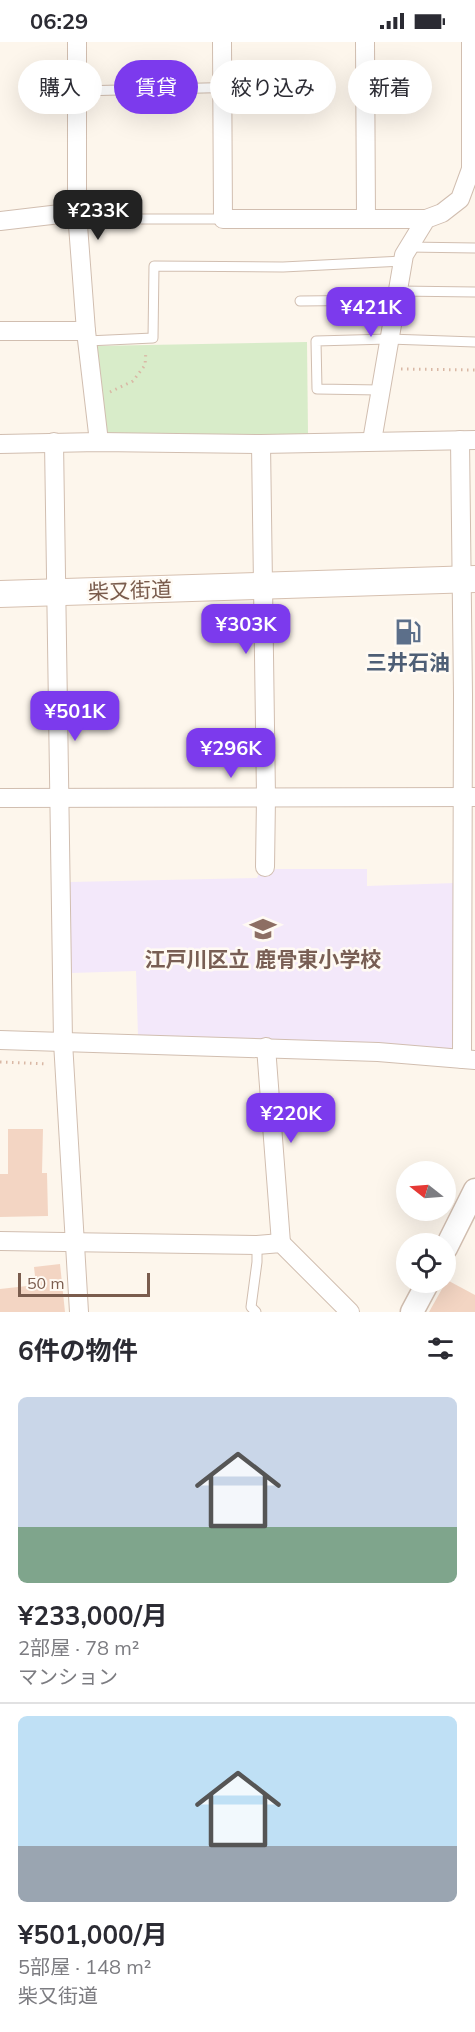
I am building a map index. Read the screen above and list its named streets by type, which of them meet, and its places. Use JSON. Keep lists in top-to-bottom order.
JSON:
{
  "streets": {
    "main road": ["柴又街道"]
  },
  "places": {
    "fuel station": ["三井石油"],
    "school or university": ["江戸川区立 鹿骨東小学校"]
  },
  "scale_bar": "50 m",
  "north": "left",
  "page": {
    "status": "06:29",
    "chip": [
      "購入",
      "賃貸",
      "絞り込み",
      "新着"
    ],
    "price": [
      "¥233K",
      "¥421K",
      "¥303K",
      "¥501K",
      "¥296K",
      "¥220K"
    ],
    "scale": "50 m",
    "heading": "6件の物件",
    "list": [
      {
        "name": "¥233,000/月",
        "note": "2部屋 · 78 m² · マンション"
      },
      {
        "name": "¥501,000/月",
        "note": "5部屋 · 148 m² · 柴又街道"
      }
    ]
  }
}
